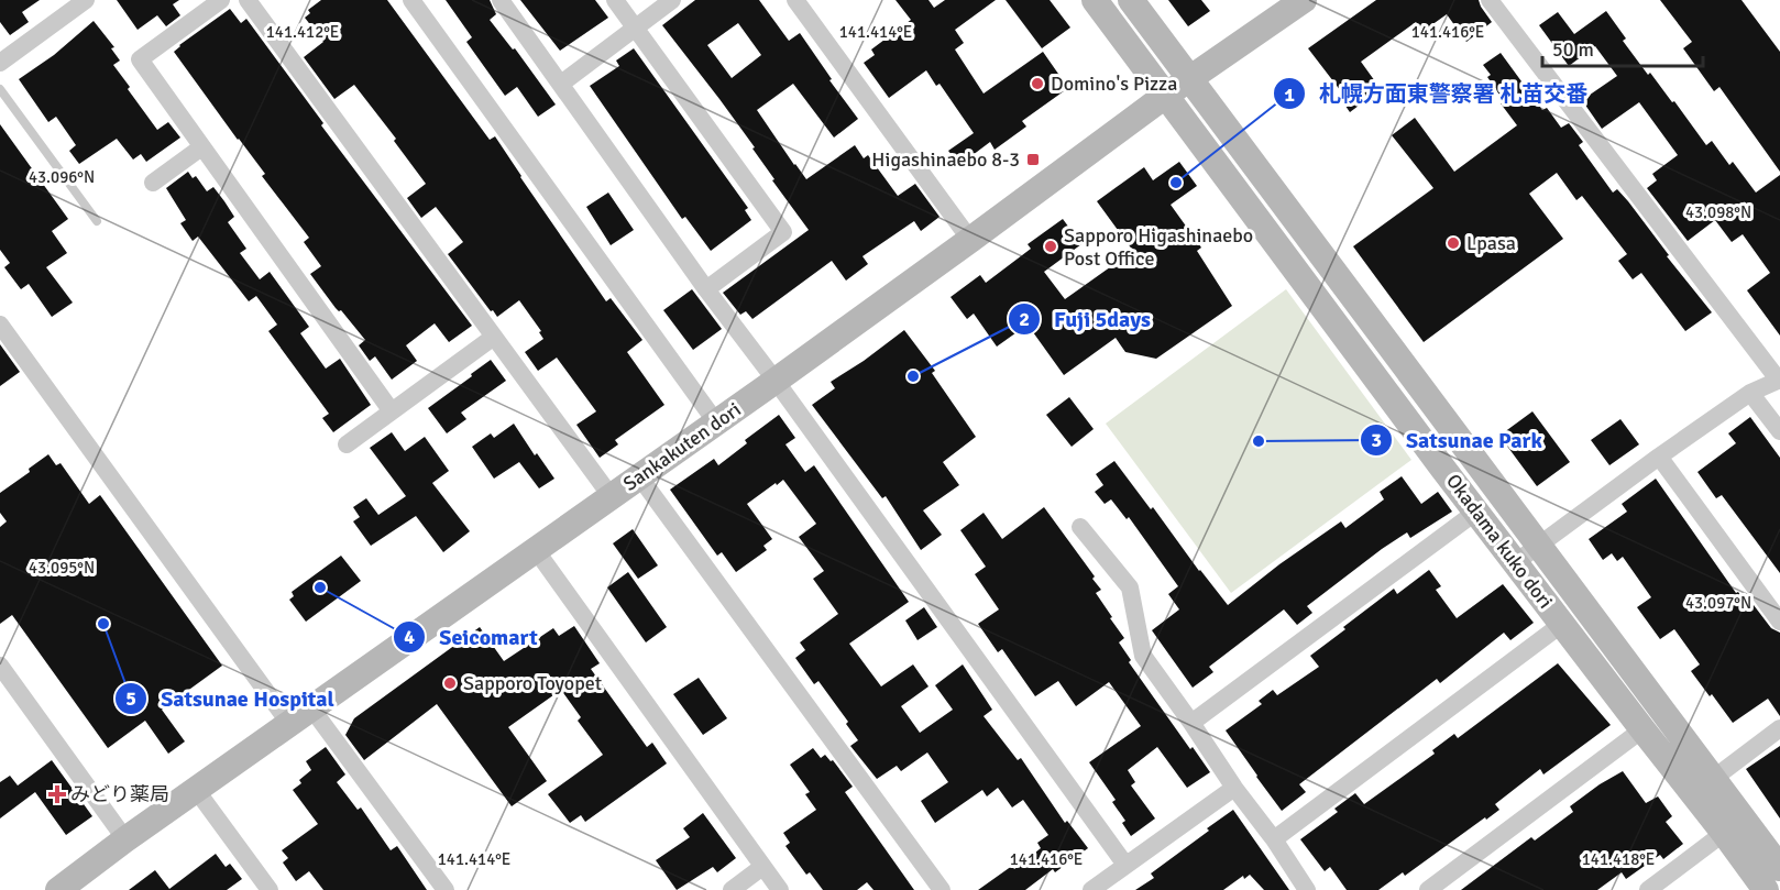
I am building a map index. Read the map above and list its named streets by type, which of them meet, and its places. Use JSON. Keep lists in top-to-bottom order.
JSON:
{
  "streets": {
    "main road": ["Sankakuten dori", "Okadama kuko dori"]
  },
  "crossings": [
    ["Sankakuten dori", "Okadama kuko dori"]
  ],
  "places": {
    "other": [
      "Domino's Pizza",
      "札幌方面東警察署 札苗交番",
      "Lpasa",
      "Sapporo Higashinaebo Post Office",
      "Fuji 5days",
      "Satsunae Park",
      "Seicomart",
      "Satsunae Hospital",
      "Sapporo Toyopet"
    ],
    "transit": ["Higashinaebo 8-3"],
    "health": ["みどり薬局"]
  },
  "scale_bar": "50 m",
  "coordinates": [
    "141.412°E",
    "141.414°E",
    "141.416°E",
    "43.096°N",
    "43.098°N",
    "43.095°N",
    "43.097°N",
    "141.418°E"
  ]
}
